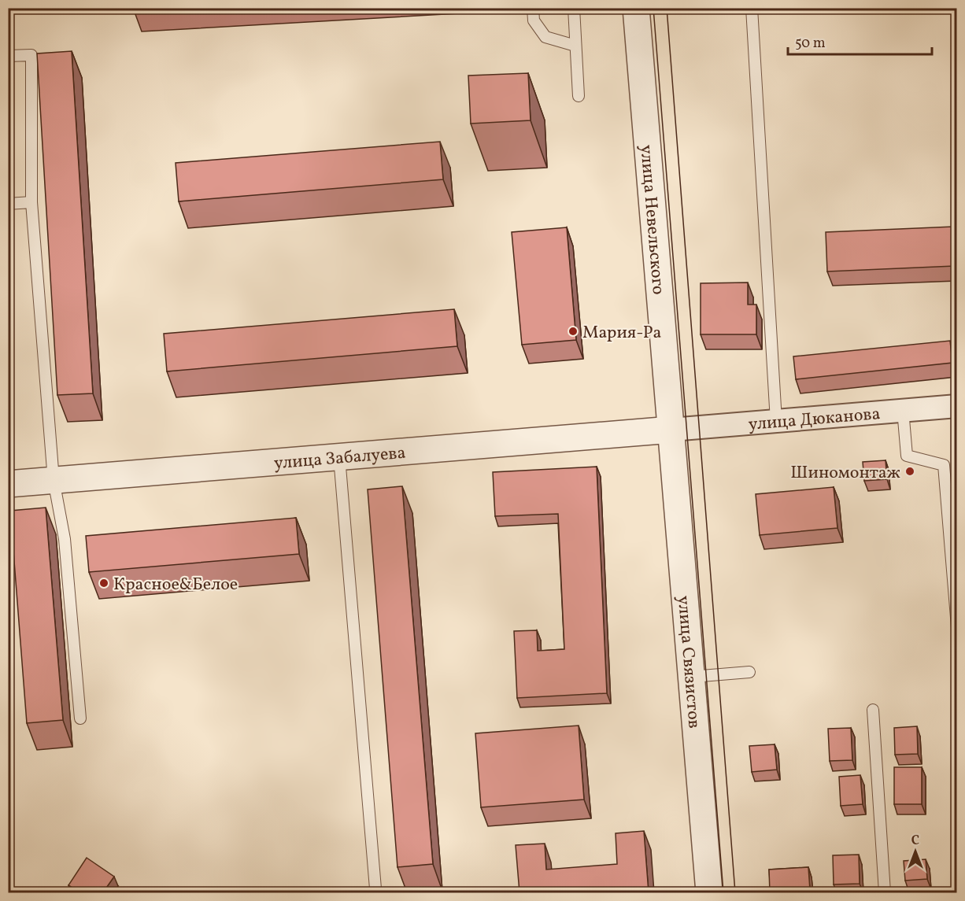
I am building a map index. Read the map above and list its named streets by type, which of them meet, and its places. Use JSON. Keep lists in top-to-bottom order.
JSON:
{
  "streets": {
    "street": [
      "улица Невельского",
      "улица Дюканова",
      "улица Забалуева",
      "улица Связистов"
    ]
  },
  "crossings": [
    ["улица Невельского", "улица Дюканова"],
    ["улица Невельского", "улица Забалуева"],
    ["улица Невельского", "улица Связистов"],
    ["улица Дюканова", "улица Забалуева"],
    ["улица Дюканова", "улица Связистов"],
    ["улица Забалуева", "улица Связистов"]
  ],
  "places": ["Мария-Ра", "Шиномонтаж", "Красное&Белое"],
  "scale_bar": "50 m",
  "north": "top"
}
